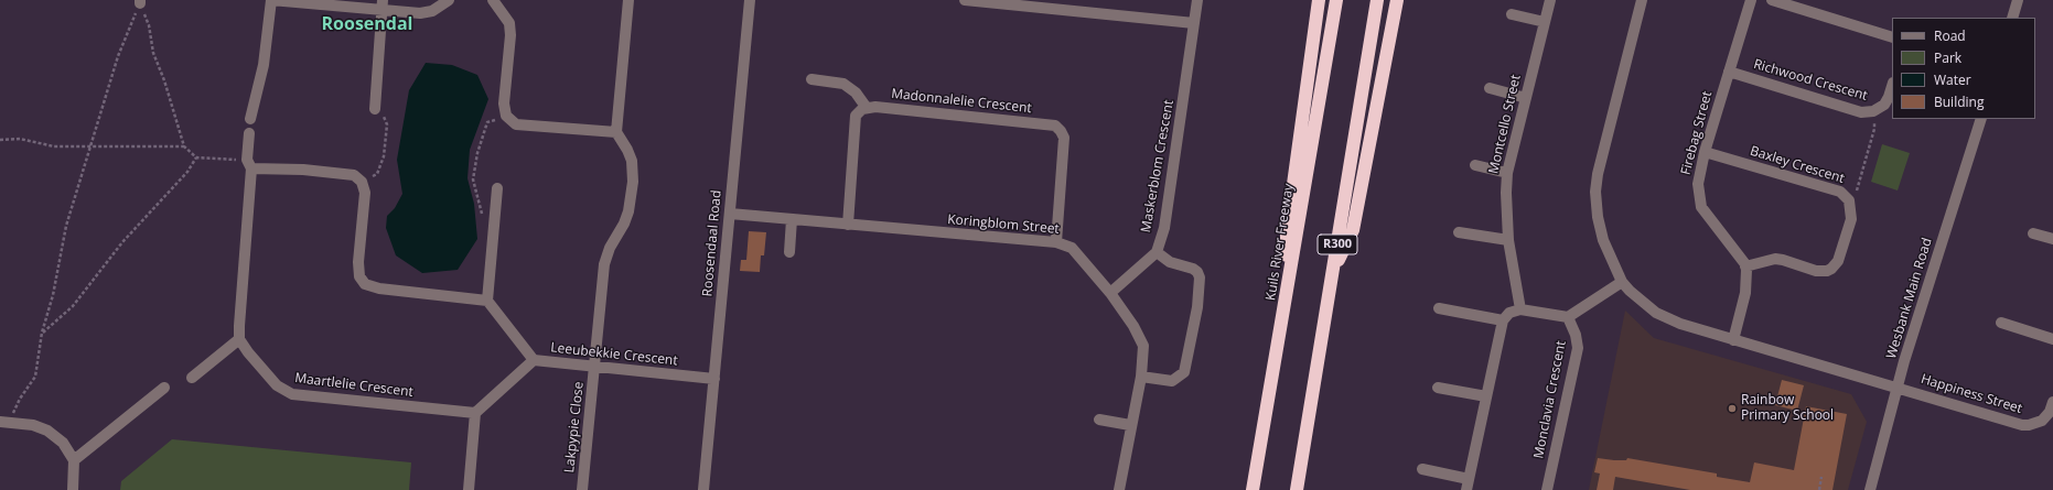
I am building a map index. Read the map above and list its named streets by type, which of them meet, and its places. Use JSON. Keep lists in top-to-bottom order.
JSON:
{
  "streets": {
    "highway": ["Kuils River Freeway", "R300"],
    "street": [
      "Richwood Crescent",
      "Madonnalelie Crescent",
      "Montcello Street",
      "Firebag Street",
      "Baxley Crescent",
      "Maskerblom Crescent",
      "Koringblom Street",
      "Roosendaal Road",
      "Wesbank Main Road",
      "Leeubekkie Crescent",
      "Maartlelie Crescent",
      "Happiness Street",
      "Monclavia Crescent",
      "Lakpypie Close"
    ]
  },
  "crossings": [
    ["Richwood Crescent", "Firebag Street"],
    ["Madonnalelie Crescent", "Koringblom Street"],
    ["Firebag Street", "Baxley Crescent"],
    ["Maskerblom Crescent", "Koringblom Street"],
    ["Koringblom Street", "Roosendaal Road"],
    ["Roosendaal Road", "Leeubekkie Crescent"],
    ["Wesbank Main Road", "Happiness Street"],
    ["Leeubekkie Crescent", "Maartlelie Crescent"],
    ["Leeubekkie Crescent", "Lakpypie Close"]
  ],
  "districts": ["Roosendal"],
  "places": ["Rainbow Primary School"],
  "legend": [
    "Road",
    "Park",
    "Water",
    "Building"
  ]
}
